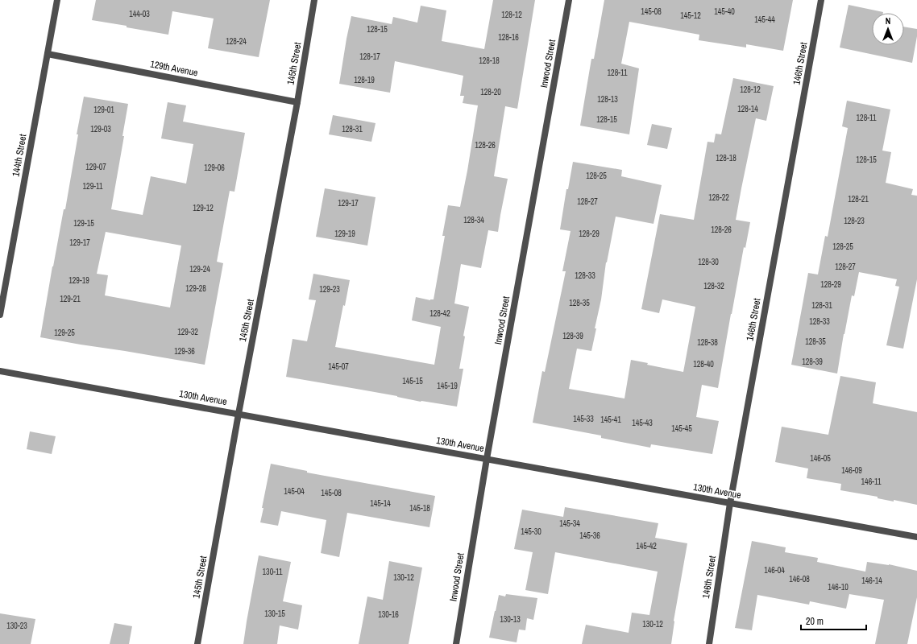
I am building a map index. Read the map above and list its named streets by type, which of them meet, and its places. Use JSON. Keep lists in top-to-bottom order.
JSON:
{
  "streets": {
    "street": [
      "145th Street",
      "Inwood Street",
      "146th Street",
      "129th Avenue",
      "144th Street",
      "130th Avenue"
    ]
  },
  "crossings": [
    ["145th Street", "129th Avenue"],
    ["145th Street", "130th Avenue"],
    ["Inwood Street", "130th Avenue"],
    ["146th Street", "130th Avenue"],
    ["129th Avenue", "144th Street"]
  ],
  "house_numbers": [
    "145-08",
    "145-40",
    "144-03",
    "128-12",
    "145-12",
    "145-44",
    "128-15",
    "128-16",
    "128-24",
    "128-17",
    "128-18",
    "128-11",
    "128-19",
    "128-12",
    "128-20",
    "128-13",
    "128-14",
    "129-01",
    "128-11",
    "128-15",
    "129-03",
    "128-31",
    "128-26",
    "128-18",
    "128-15",
    "129-07",
    "129-06",
    "128-25",
    "129-11",
    "128-22",
    "128-21",
    "128-27",
    "129-17",
    "129-12",
    "128-34",
    "128-23",
    "129-15",
    "128-26",
    "129-19",
    "128-29",
    "129-17",
    "128-25",
    "128-30",
    "128-27",
    "129-24",
    "128-33",
    "129-19",
    "128-29",
    "128-32",
    "129-28",
    "129-23",
    "129-21",
    "128-35",
    "128-31",
    "128-42",
    "128-33",
    "129-32",
    "129-25",
    "128-39",
    "128-35",
    "128-38",
    "129-36",
    "128-39",
    "128-40",
    "145-07",
    "145-15",
    "145-19",
    "145-33",
    "145-41",
    "145-43",
    "145-45",
    "146-05",
    "146-09",
    "146-11",
    "145-04",
    "145-08",
    "145-14",
    "145-18",
    "145-34",
    "145-30",
    "145-36",
    "145-42",
    "146-04",
    "130-11",
    "130-12",
    "146-08",
    "146-14",
    "146-10",
    "130-15",
    "130-16",
    "130-13",
    "130-12",
    "130-23"
  ],
  "scale_bar": "20 m",
  "north": "top"
}
